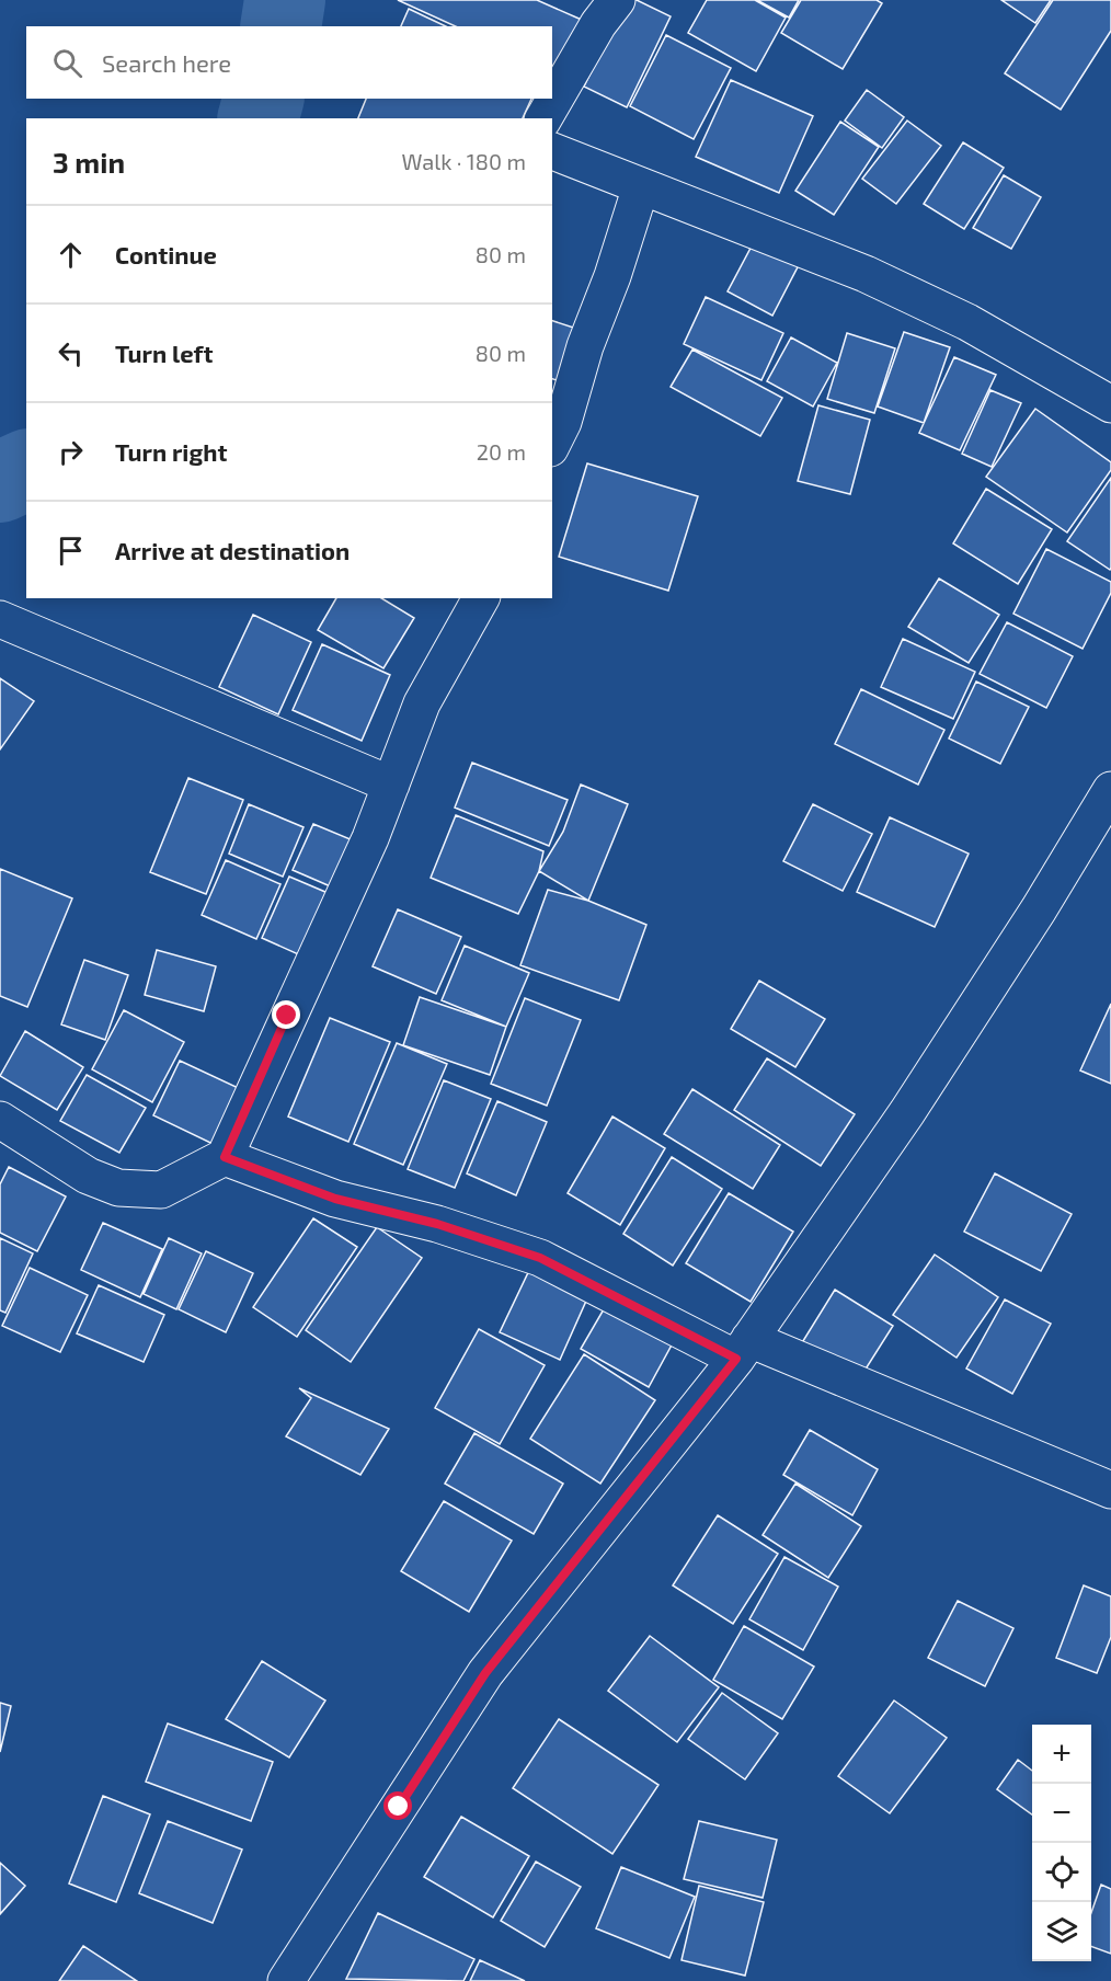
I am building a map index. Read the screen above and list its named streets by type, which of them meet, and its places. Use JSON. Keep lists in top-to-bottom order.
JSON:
{
  "page": {
    "search": "Search here",
    "heading": ["3 min", "Walk · 180 m"],
    "list": [
      ["Continue", "80 m"],
      ["Turn left", "80 m"],
      ["Turn right", "20 m"],
      "Arrive at destination"
    ],
    "map_buttons": ["+", "−"]
  }
}
